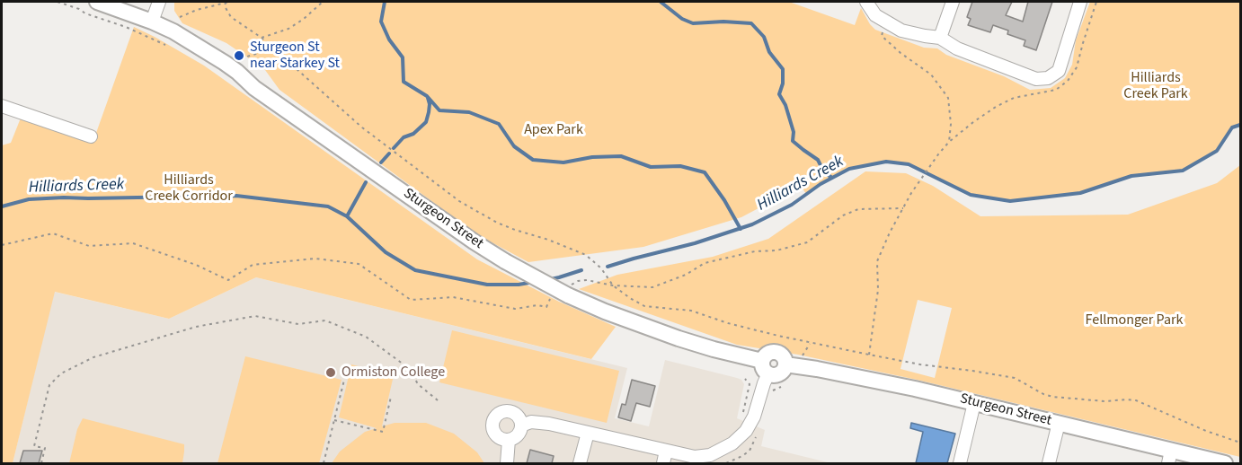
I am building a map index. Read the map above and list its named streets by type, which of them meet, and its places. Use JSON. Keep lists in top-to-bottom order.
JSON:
{
  "streets": {
    "main road": ["Sturgeon Street"]
  },
  "water": ["Hilliards Creek"],
  "parks": [
    "Hilliards Creek Park",
    "Apex Park",
    "Hilliards Creek Corridor",
    "Fellmonger Park"
  ],
  "places": ["Sturgeon St near Starkey St", "Ormiston College"]
}
